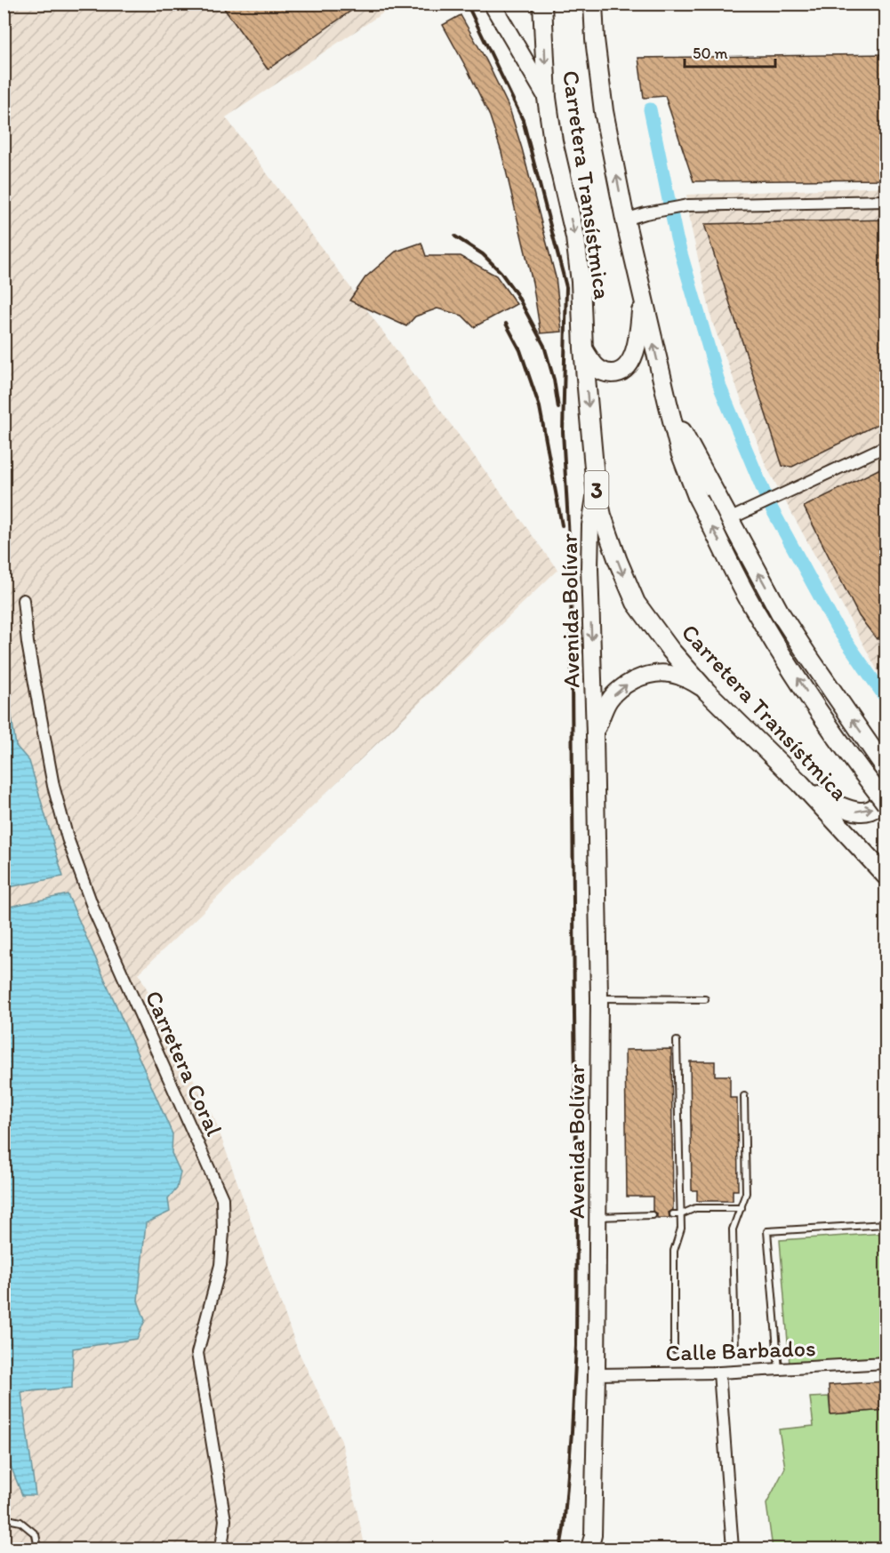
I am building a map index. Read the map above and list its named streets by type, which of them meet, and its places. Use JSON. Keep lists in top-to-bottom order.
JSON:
{
  "streets": {
    "main road": ["Carretera Transístmica", "3", "Avenida Bolívar"],
    "street": ["Carretera Coral", "Calle Barbados"]
  },
  "crossings": [
    ["Carretera Transístmica", "Avenida Bolívar"],
    ["Avenida Bolívar", "Calle Barbados"]
  ],
  "scale_bar": "50 m"
}
